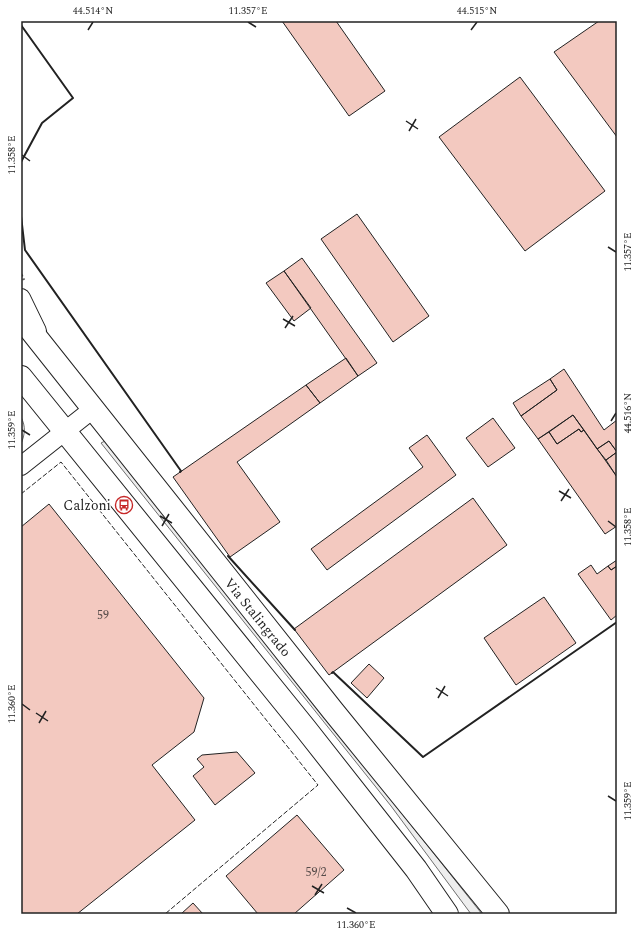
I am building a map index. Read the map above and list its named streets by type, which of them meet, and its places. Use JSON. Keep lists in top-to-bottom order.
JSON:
{
  "streets": {
    "main road": ["Via Stalingrado"]
  },
  "places": {
    "bus stop": ["Calzoni"]
  },
  "house_numbers": ["59", "59/2"],
  "coordinates": [
    "44.514°N",
    "11.357°E",
    "44.515°N",
    "11.358°E",
    "44.516°N",
    "11.359°E",
    "11.360°E"
  ]
}
